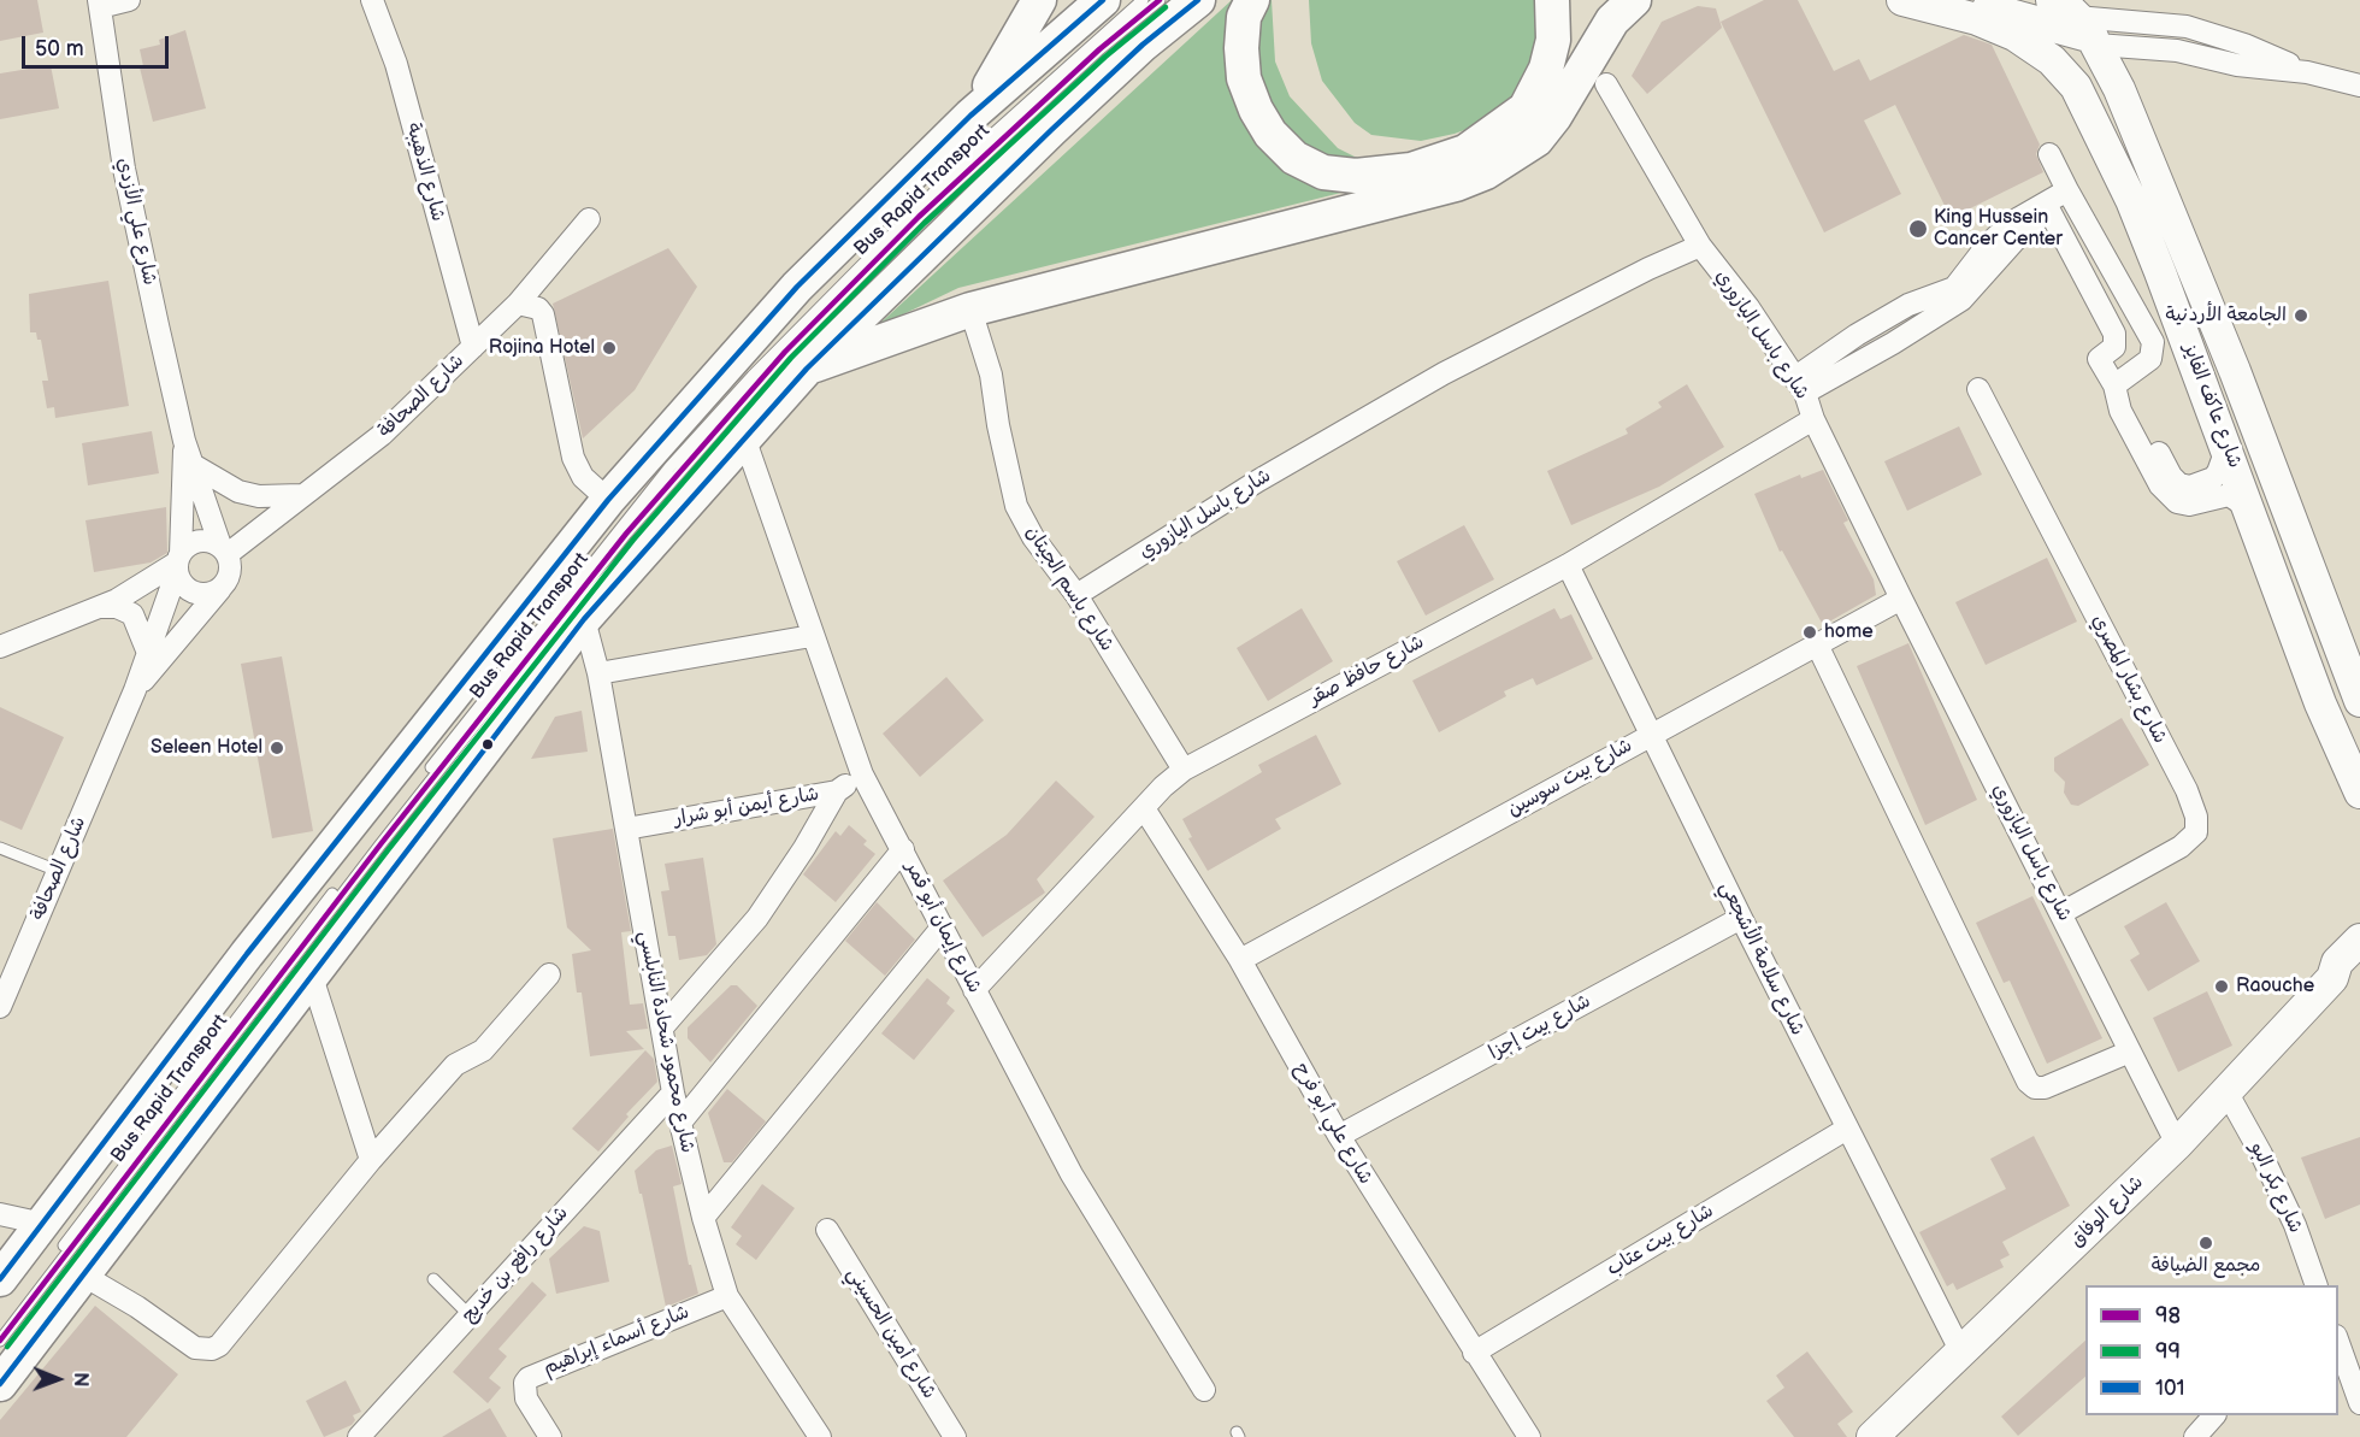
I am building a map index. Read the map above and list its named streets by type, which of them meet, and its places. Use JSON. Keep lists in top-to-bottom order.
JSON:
{
  "streets": {
    "main road": ["شارع عاكف الفايز", "شارع الوفاق"],
    "street": [
      "شارع الذهيبة",
      "شارع علي الأزدي",
      "شارع باسل اليازوري",
      "شارع الصحافة",
      "شارع باسم الجيتان",
      "شارع حافظ صقر",
      "شارع بشار المصري",
      "شارع بيت سوسين",
      "شارع أيمن أبو شرار",
      "شارع إيمان أبو قمر",
      "شارع سلامة الأشجعي",
      "شارع بيت إجزا",
      "شارع محمود شحادة النابلسي",
      "شارع علي أبو فرح",
      "شارع بكر البو",
      "شارع بيت عتاب",
      "شارع رافع بن خديج",
      "شارع أمين الحسيني",
      "شارع أسماء إبراهيم"
    ],
    "lane": ["Bus Rapid Transport"]
  },
  "crossings": [
    ["شارع الذهيبة", "شارع الصحافة"],
    ["شارع علي الأزدي", "شارع الصحافة"],
    ["شارع باسل اليازوري", "شارع باسم الجيتان"],
    ["شارع باسل اليازوري", "شارع حافظ صقر"],
    ["شارع باسل اليازوري", "شارع بشار المصري"],
    ["شارع باسل اليازوري", "شارع بيت سوسين"],
    ["شارع باسل اليازوري", "شارع الوفاق"],
    ["شارع باسم الجيتان", "شارع حافظ صقر"],
    ["شارع حافظ صقر", "شارع إيمان أبو قمر"],
    ["شارع حافظ صقر", "شارع سلامة الأشجعي"],
    ["شارع حافظ صقر", "شارع علي أبو فرح"],
    ["شارع بيت سوسين", "شارع سلامة الأشجعي"],
    ["شارع بيت سوسين", "شارع علي أبو فرح"],
    ["شارع أيمن أبو شرار", "شارع إيمان أبو قمر"],
    ["شارع أيمن أبو شرار", "شارع محمود شحادة النابلسي"],
    ["شارع سلامة الأشجعي", "شارع بيت إجزا"],
    ["شارع سلامة الأشجعي", "شارع الوفاق"],
    ["شارع سلامة الأشجعي", "شارع بيت عتاب"],
    ["شارع بيت إجزا", "شارع علي أبو فرح"],
    ["شارع محمود شحادة النابلسي", "شارع رافع بن خديج"],
    ["شارع محمود شحادة النابلسي", "شارع أسماء إبراهيم"],
    ["شارع علي أبو فرح", "شارع بيت عتاب"],
    ["شارع بكر البو", "شارع الوفاق"]
  ],
  "places": [
    "King Hussein Cancer Center",
    "الجامعة الأردنية",
    "Rojina Hotel",
    "home",
    "Seleen Hotel",
    "Raouche",
    "مجمع الضيافة"
  ],
  "lines": ["transit line 98", "transit line 101", "transit line 99"],
  "legend": ["98", "99", "101"],
  "scale_bar": "50 m",
  "north": "right"
}
